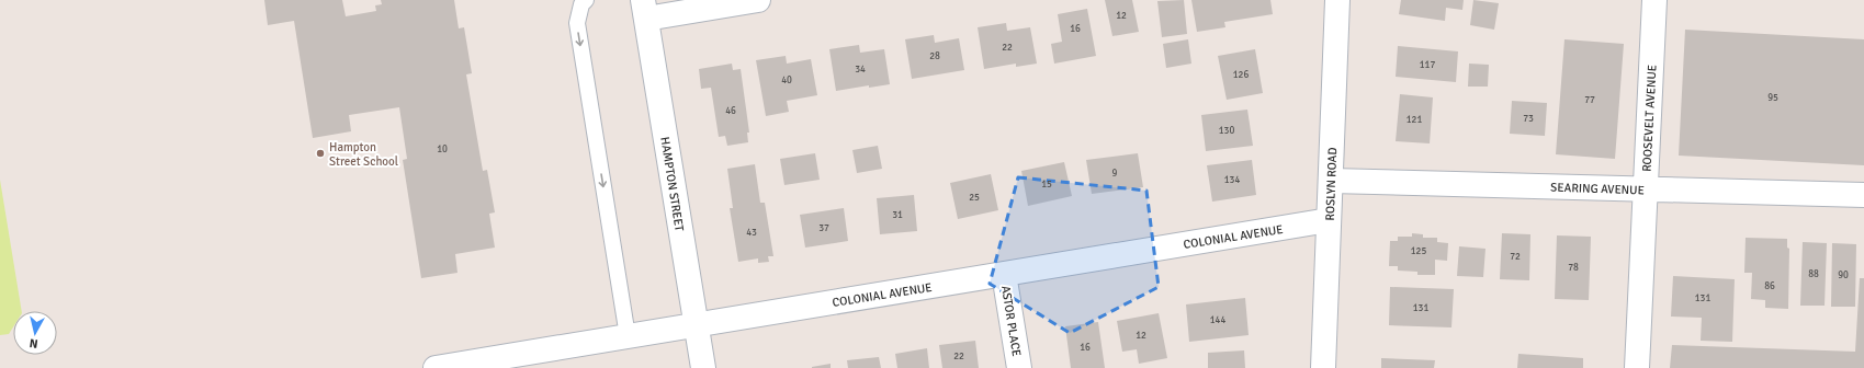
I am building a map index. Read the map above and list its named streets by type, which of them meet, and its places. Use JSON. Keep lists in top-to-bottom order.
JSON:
{
  "streets": {
    "street": [
      "ROOSEVELT AVENUE",
      "HAMPTON STREET",
      "ROSLYN ROAD",
      "SEARING AVENUE",
      "COLONIAL AVENUE",
      "ASTOR PLACE"
    ]
  },
  "crossings": [
    ["ROOSEVELT AVENUE", "SEARING AVENUE"],
    ["HAMPTON STREET", "COLONIAL AVENUE"],
    ["ROSLYN ROAD", "SEARING AVENUE"],
    ["ROSLYN ROAD", "COLONIAL AVENUE"],
    ["COLONIAL AVENUE", "ASTOR PLACE"]
  ],
  "places": ["Hampton Street School"],
  "house_numbers": [
    "12",
    "16",
    "22",
    "28",
    "117",
    "34",
    "126",
    "40",
    "95",
    "77",
    "46",
    "73",
    "121",
    "130",
    "10",
    "9",
    "134",
    "15",
    "25",
    "31",
    "37",
    "43",
    "125",
    "72",
    "78",
    "88",
    "90",
    "86",
    "131",
    "131",
    "144",
    "12",
    "16",
    "22"
  ],
  "north": "bottom"
}
